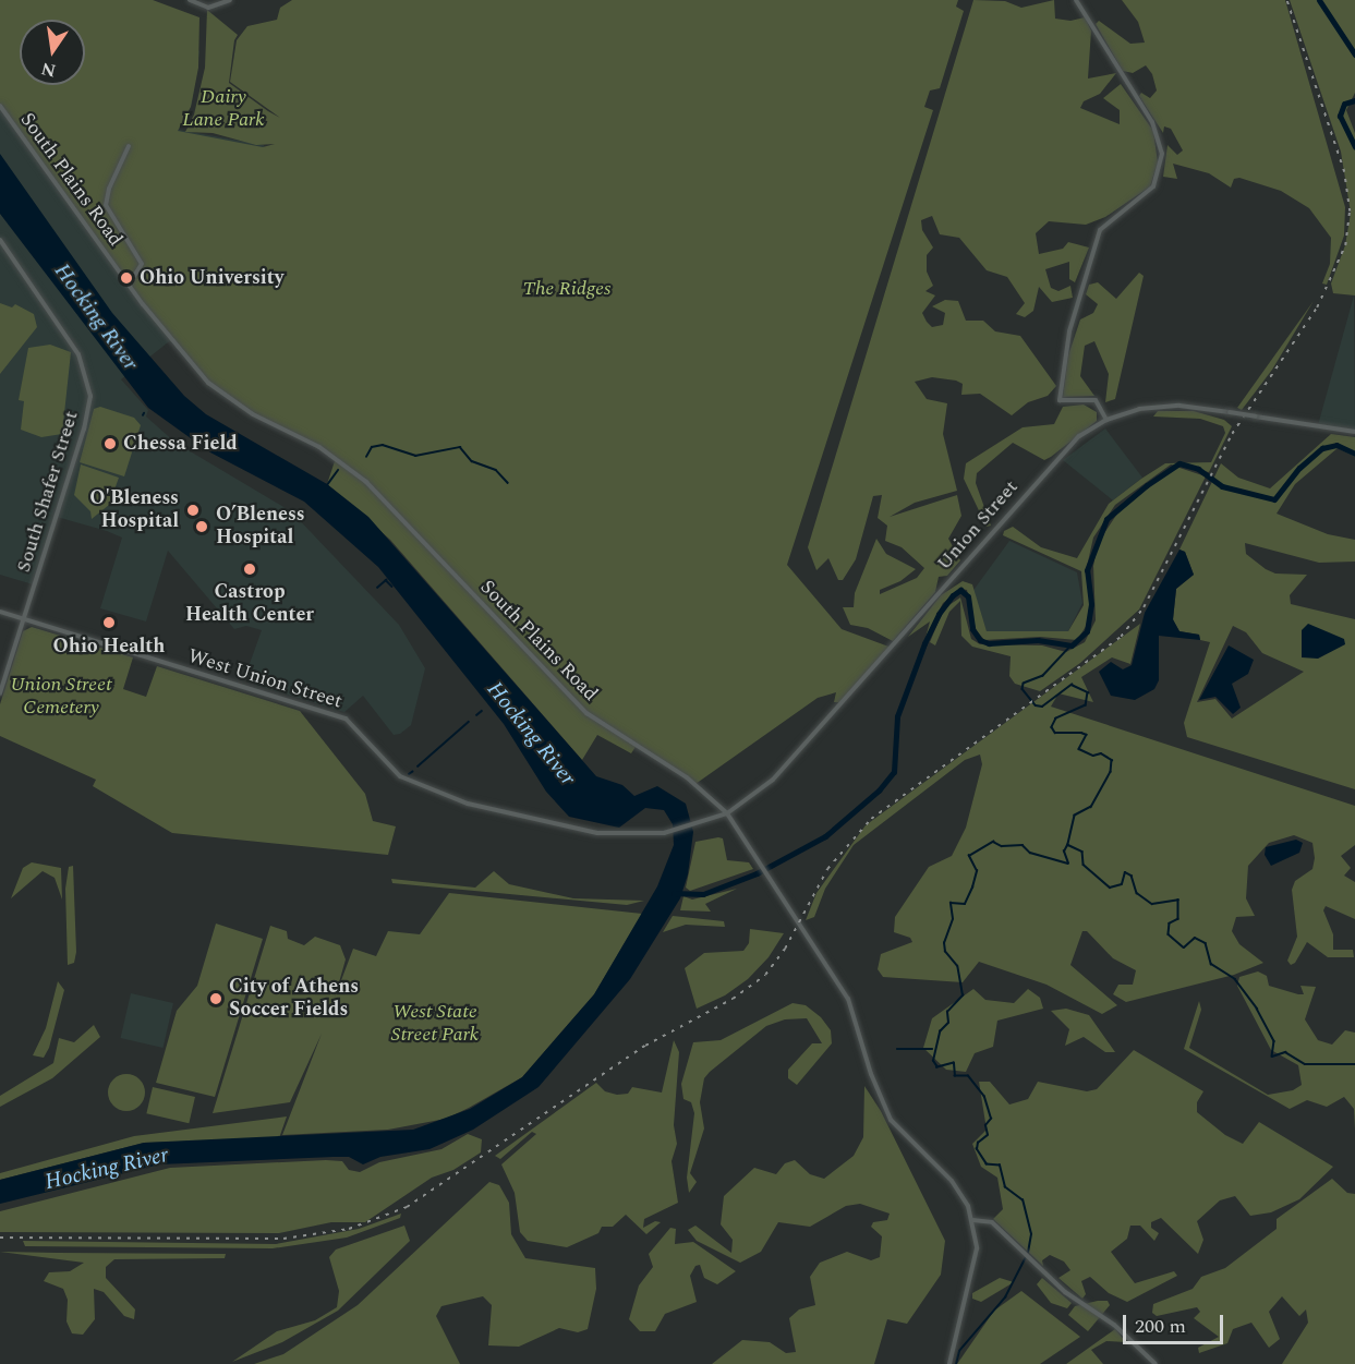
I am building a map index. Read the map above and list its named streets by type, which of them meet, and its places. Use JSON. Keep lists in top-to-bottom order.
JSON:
{
  "streets": {
    "main road": [
      "South Plains Road",
      "South Shafer Street",
      "Union Street",
      "West Union Street"
    ]
  },
  "crossings": [
    ["South Plains Road", "Union Street"],
    ["South Plains Road", "West Union Street"],
    ["South Shafer Street", "West Union Street"],
    ["Union Street", "West Union Street"]
  ],
  "water": ["Hocking River"],
  "parks": [
    "Dairy Lane Park",
    "The Ridges",
    "Union Street Cemetery",
    "West State Street Park"
  ],
  "places": [
    "Ohio University",
    "Chessa Field",
    "O'Bleness Hospital",
    "O’Bleness Hospital",
    "Castrop Health Center",
    "Ohio Health",
    "City of Athens Soccer Fields"
  ],
  "scale_bar": "200 m",
  "north": "bottom"
}
